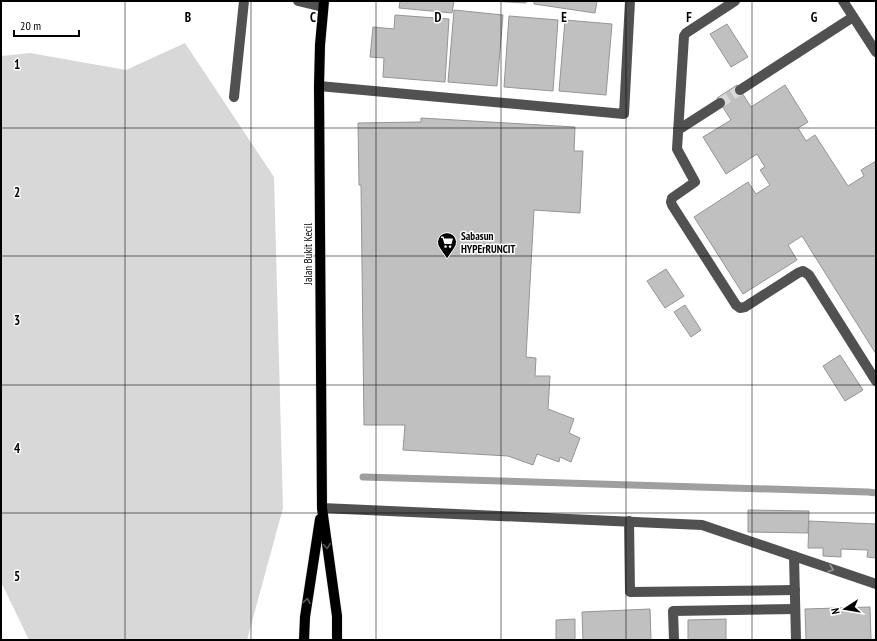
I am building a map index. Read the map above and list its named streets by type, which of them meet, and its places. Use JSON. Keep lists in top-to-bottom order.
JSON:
{
  "streets": {
    "main road": ["Jalan Bukit Kecil"]
  },
  "places": {
    "supermarket": ["Sabasun HYPErRUNCIT"]
  },
  "scale_bar": "20 m",
  "north": "left",
  "grid": {
    "columns": [
      "B",
      "C",
      "D",
      "E",
      "F",
      "G"
    ],
    "rows": [
      "1",
      "2",
      "3",
      "4",
      "5"
    ]
  }
}
